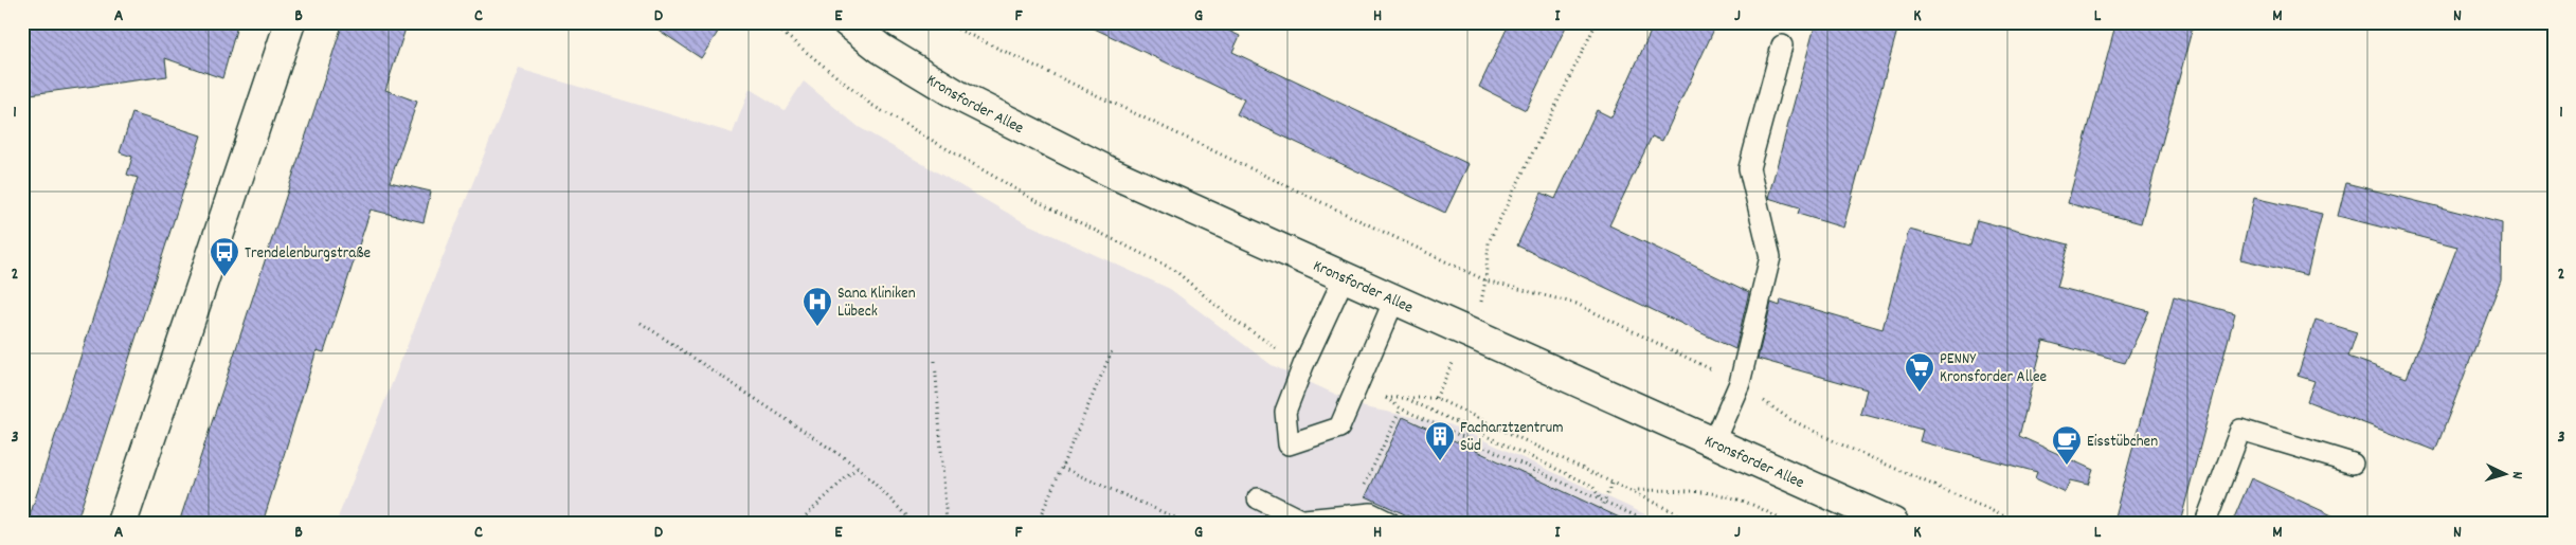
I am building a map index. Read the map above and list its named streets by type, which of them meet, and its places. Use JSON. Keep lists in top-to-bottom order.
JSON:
{
  "streets": {
    "main road": ["Kronsforder Allee"]
  },
  "places": {
    "bus stop": ["Trendelenburgstraße"],
    "hospital": ["Sana Kliniken Lübeck"],
    "supermarket": ["PENNY Kronsforder Allee"],
    "building": ["Facharztzentrum Süd"],
    "cafe": ["Eisstübchen"]
  },
  "north": "right",
  "grid": {
    "columns": [
      "A",
      "B",
      "C",
      "D",
      "E",
      "F",
      "G",
      "H",
      "I",
      "J",
      "K",
      "L",
      "M",
      "N"
    ],
    "rows": ["1", "2", "3"]
  }
}
